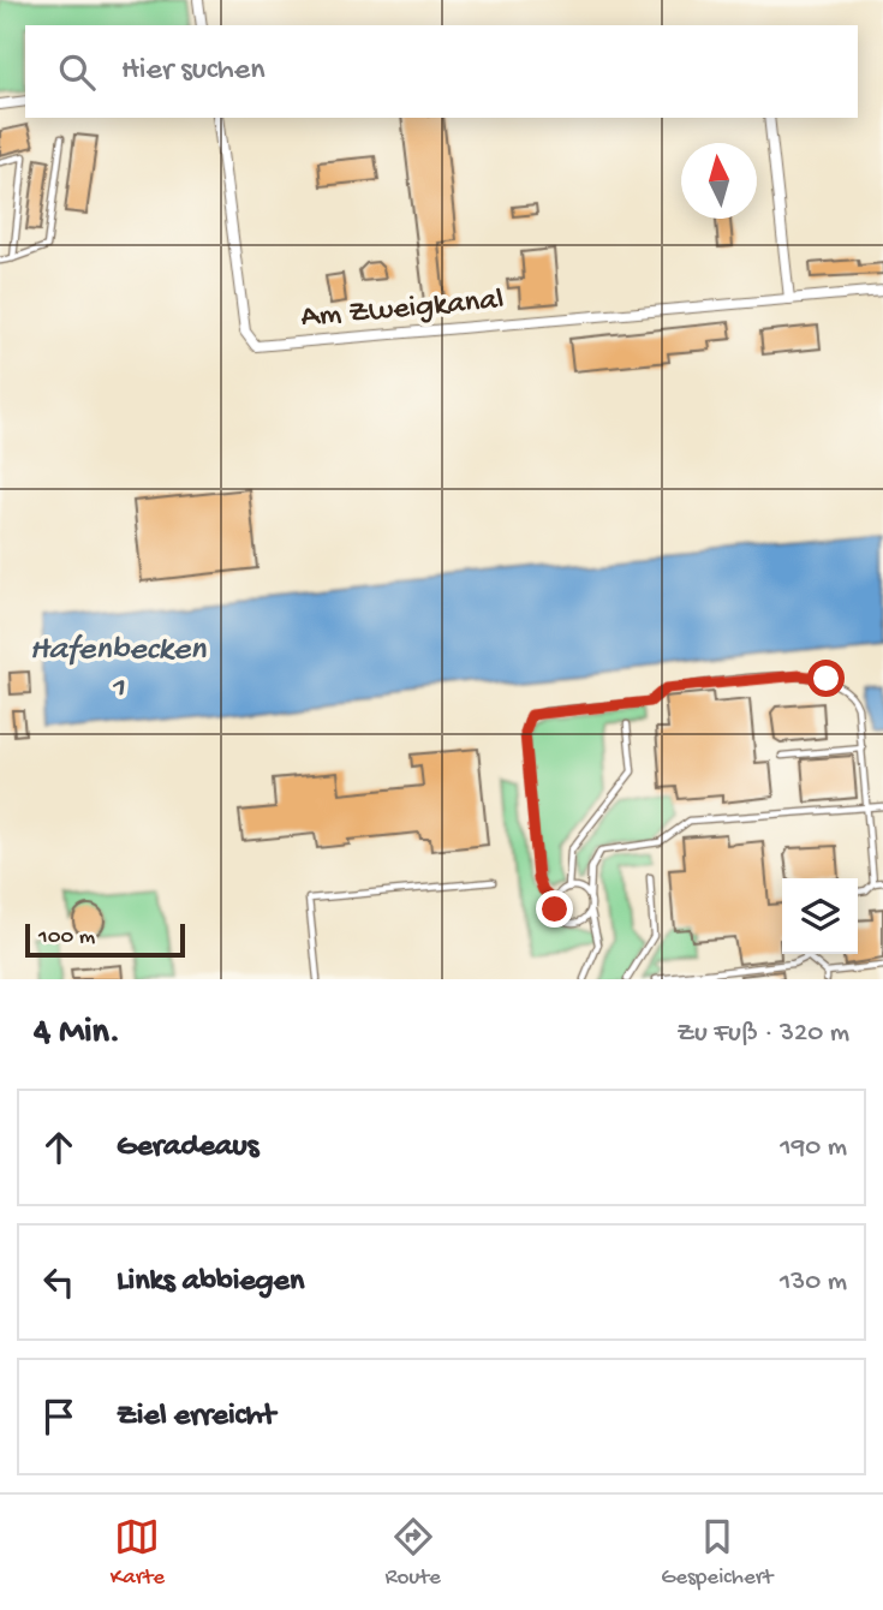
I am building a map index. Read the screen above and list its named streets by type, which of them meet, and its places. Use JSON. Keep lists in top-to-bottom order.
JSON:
{
  "streets": {
    "street": ["Am Zweigkanal"]
  },
  "water": ["Hafenbecken 1"],
  "scale_bar": "100 m",
  "north": "top",
  "page": {
    "search": "Hier suchen",
    "scale": "100 m",
    "heading": ["4 Min.", "Zu Fuß · 320 m"],
    "list": [
      ["Geradeaus", "190 m"],
      ["Links abbiegen", "130 m"],
      "Ziel erreicht"
    ],
    "nav": ["Karte", "Route", "Gespeichert"]
  }
}
